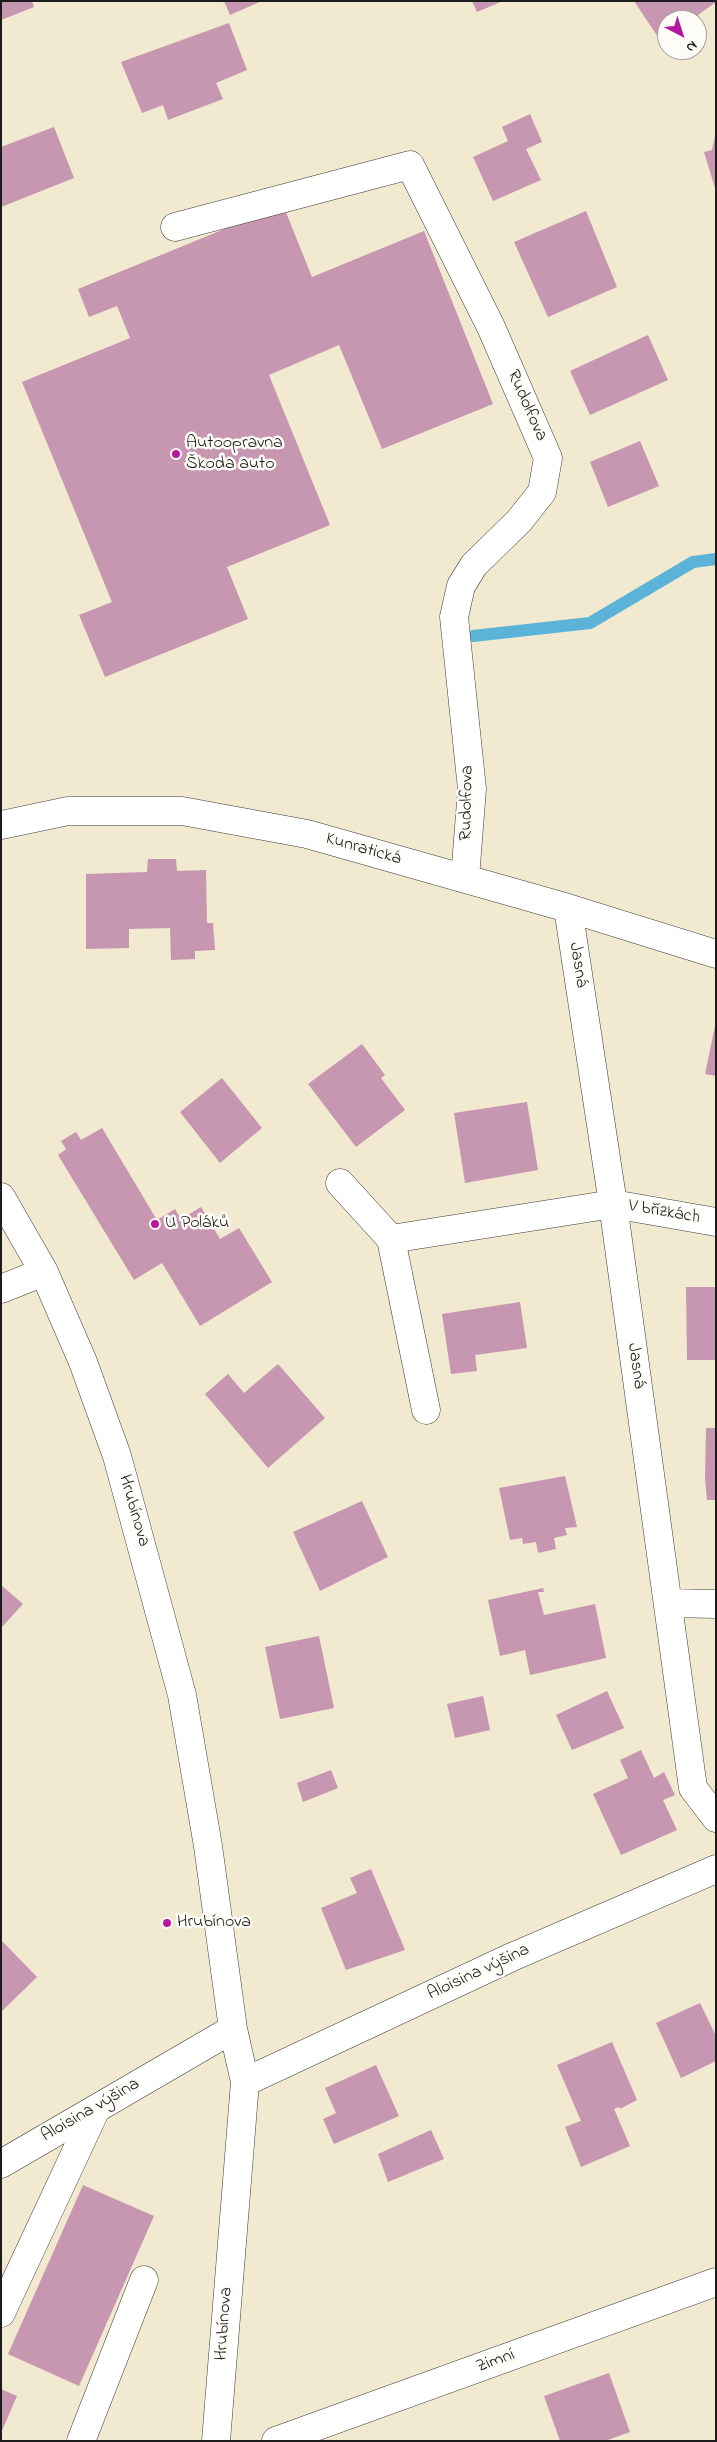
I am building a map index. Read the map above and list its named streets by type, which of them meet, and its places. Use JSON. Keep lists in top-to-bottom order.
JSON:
{
  "streets": {
    "street": [
      "Rudolfova",
      "Kunratická",
      "Jasná",
      "V břízkách",
      "Hrubínova",
      "Aloisina výšina",
      "Zimní"
    ]
  },
  "crossings": [
    ["Rudolfova", "Kunratická"],
    ["Kunratická", "Jasná"],
    ["Jasná", "V břízkách"],
    ["Hrubínova", "Aloisina výšina"]
  ],
  "places": ["Autoopravna Škoda auto", "U Poláků", "Hrubínova"],
  "north": "bottom right"
}
